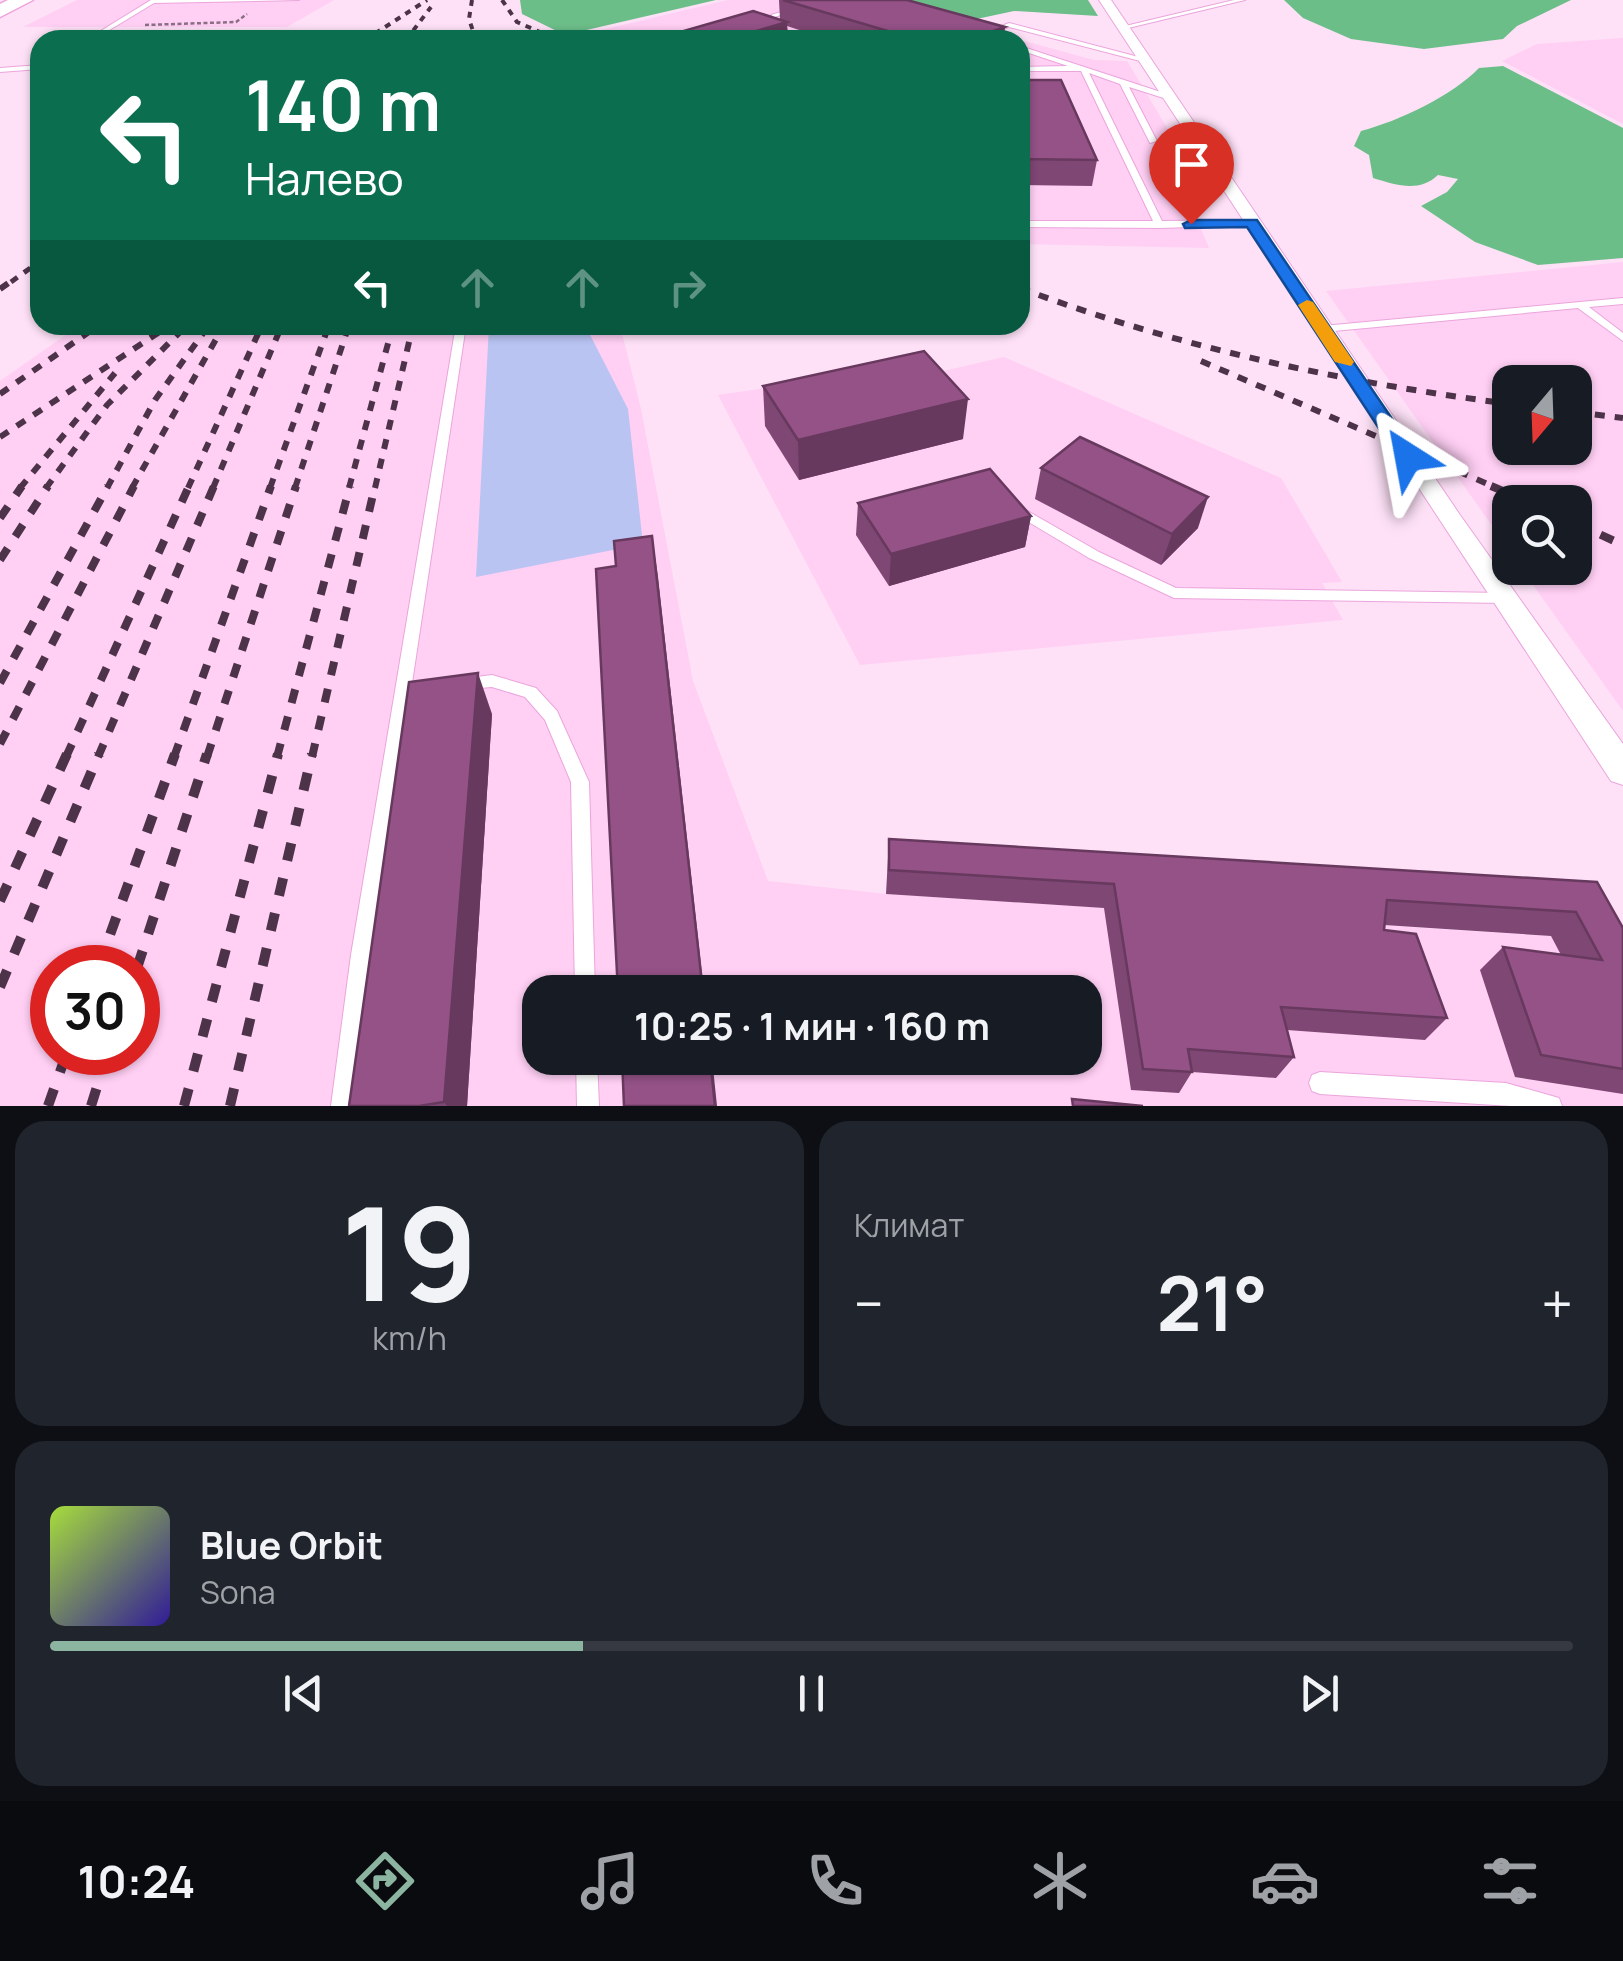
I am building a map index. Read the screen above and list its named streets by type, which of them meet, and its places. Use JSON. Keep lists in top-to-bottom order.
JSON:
{
  "north": "bottom",
  "page": {
    "turn": ["140 m", "Налево"],
    "limit": "30",
    "trip": "10:25 · 1 мин · 160 m",
    "tile": [
      ["19", "km/h"],
      "Климат"
    ],
    "heat": ["−", "21°", "+"],
    "song": ["Blue Orbit", "Sona"],
    "tabs": "10:24"
  }
}
